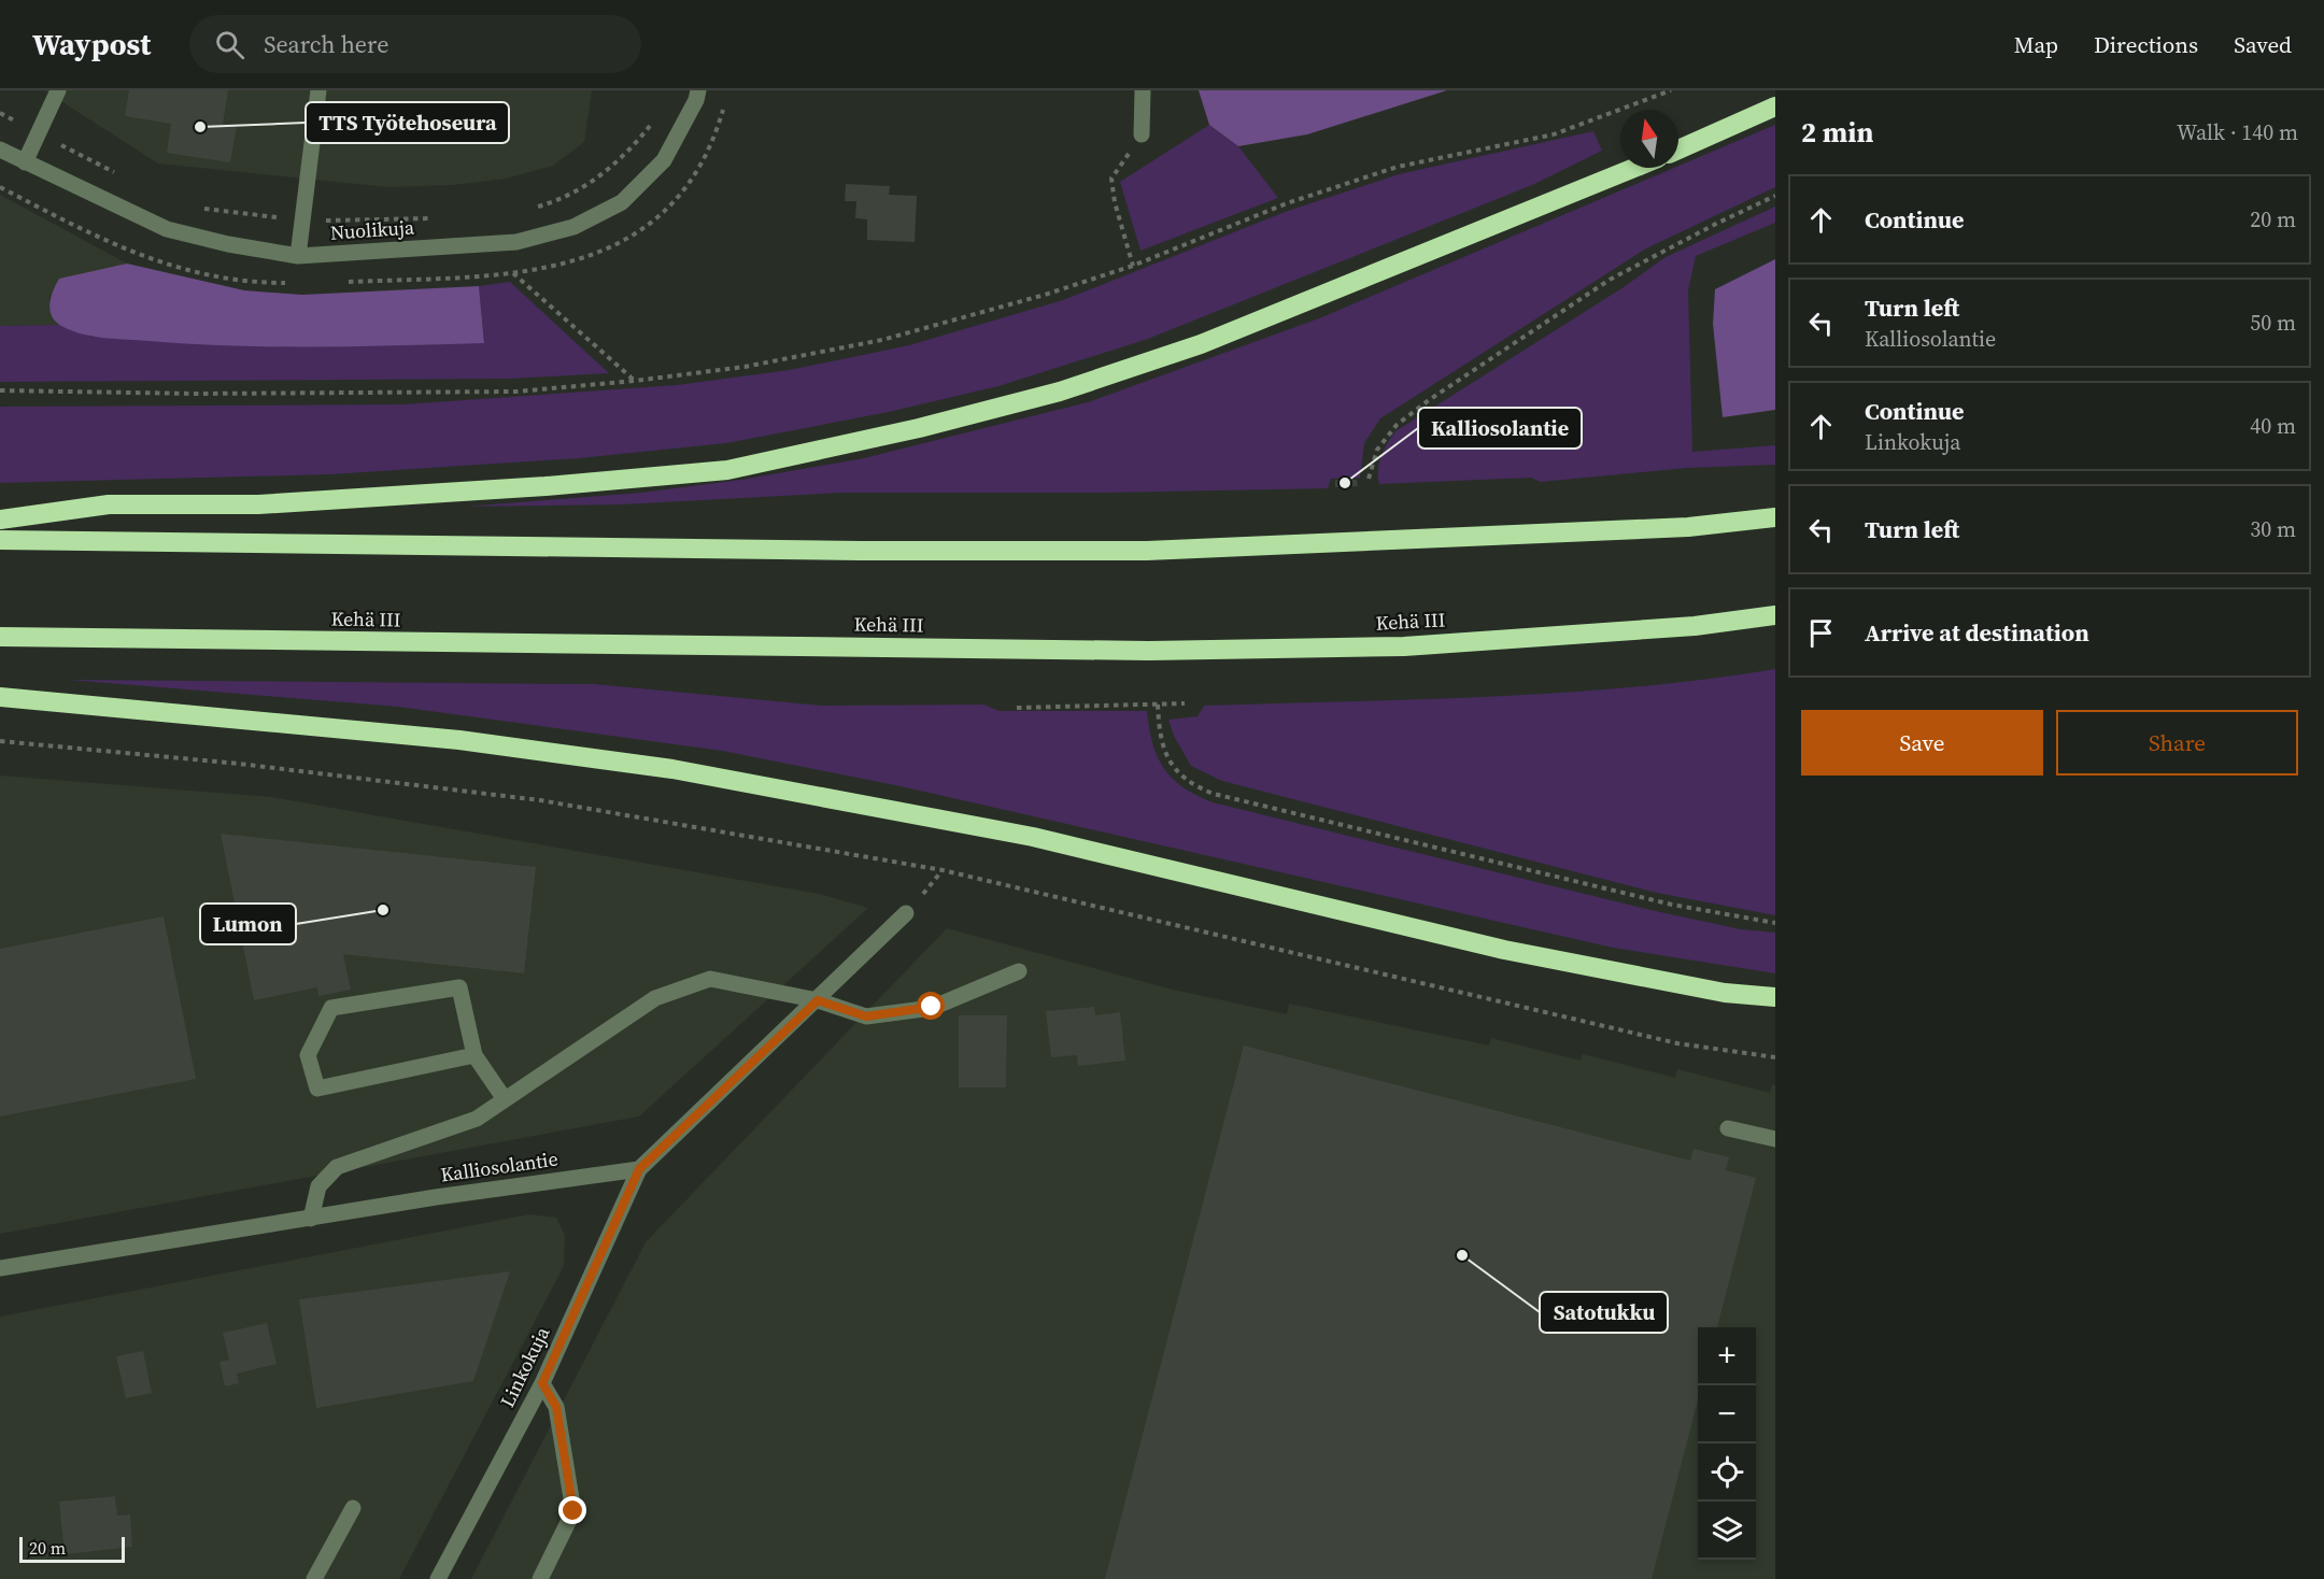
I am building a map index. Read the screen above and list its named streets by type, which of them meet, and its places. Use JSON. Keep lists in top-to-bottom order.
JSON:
{
  "streets": {
    "highway": ["Kehä III"],
    "street": ["Nuolikuja", "Kalliosolantie", "Linkokuja"]
  },
  "crossings": [
    ["Kalliosolantie", "Linkokuja"]
  ],
  "places": [
    "TTS Työtehoseura",
    "Kalliosolantie",
    "Lumon",
    "Satotukku"
  ],
  "scale_bar": "20 m",
  "north": "top",
  "page": {
    "header": "Waypost",
    "search": "Search here",
    "nav": ["Map", "Directions", "Saved"],
    "heading": ["2 min", "Walk · 140 m"],
    "list": [
      ["Continue", "20 m"],
      ["Turn left", "Kalliosolantie", "50 m"],
      ["Continue", "Linkokuja", "40 m"],
      ["Turn left", "30 m"],
      "Arrive at destination"
    ],
    "buttons": ["Save", "Share"],
    "map_buttons": ["+", "−"],
    "scale": "20 m"
  }
}
